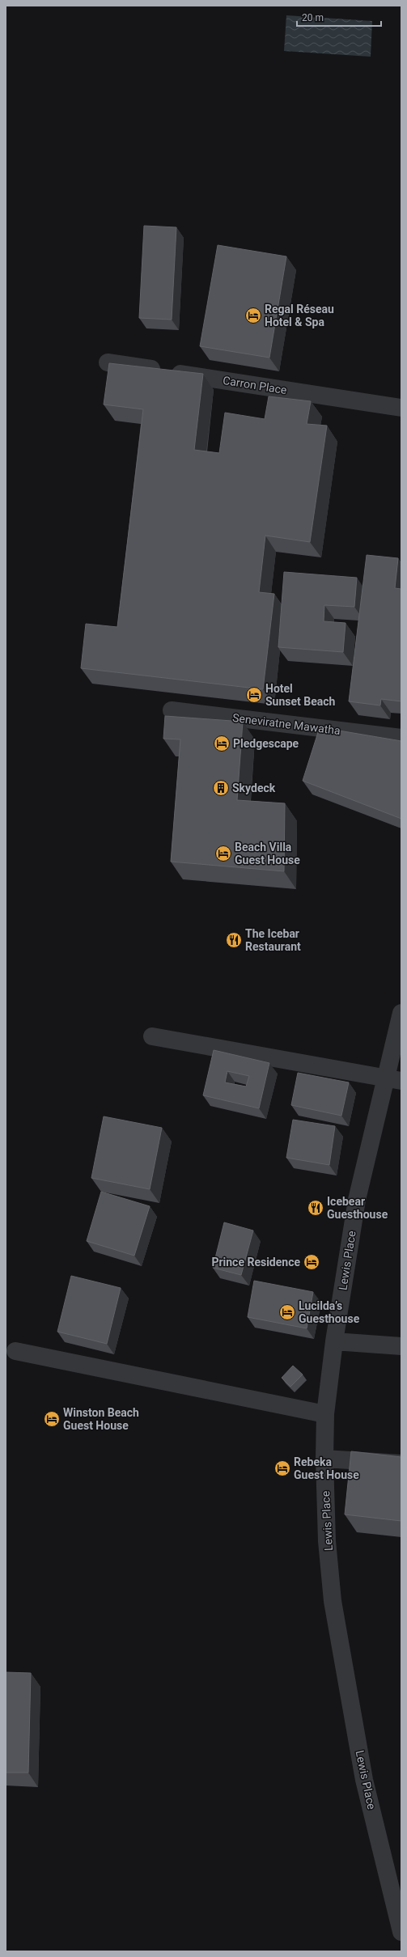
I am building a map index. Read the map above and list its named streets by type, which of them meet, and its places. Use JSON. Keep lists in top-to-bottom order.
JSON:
{
  "streets": {
    "street": ["Carron Place", "Seneviratne Mawatha", "Lewis Place"]
  },
  "places": {
    "hotel": [
      "Regal Réseau Hotel & Spa",
      "Hotel Sunset Beach",
      "Pledgescape",
      "Beach Villa Guest House",
      "Prince Residence",
      "Lucilda’s Guesthouse",
      "Winston Beach Guest House",
      "Rebeka Guest House"
    ],
    "building": ["Skydeck"],
    "restaurant": ["The Icebar Restaurant", "Icebear Guesthouse"]
  },
  "scale_bar": "20 m"
}
